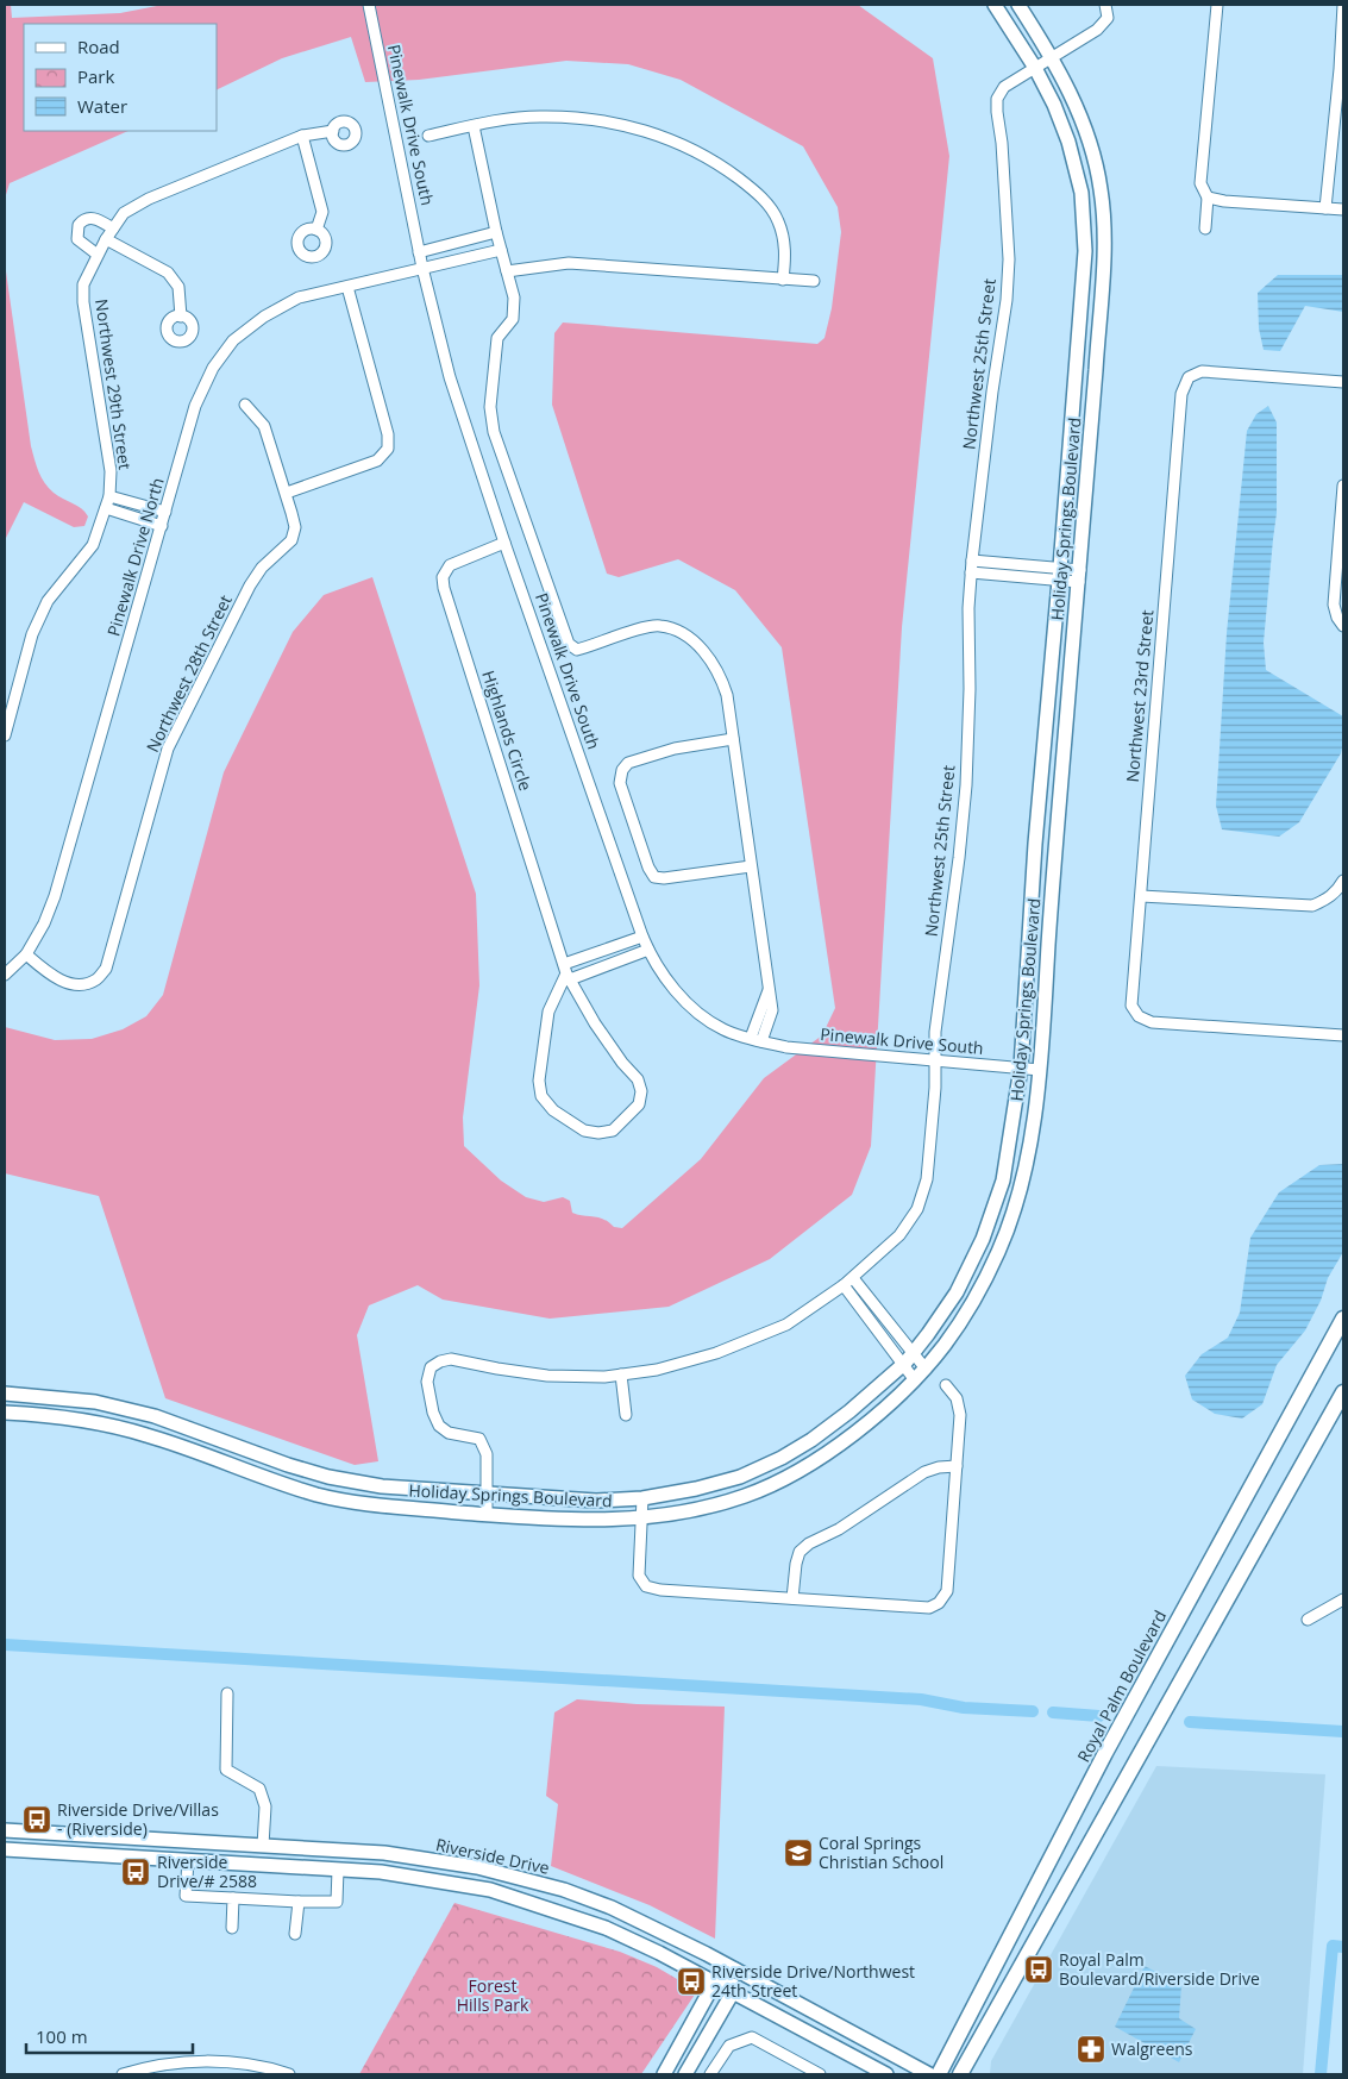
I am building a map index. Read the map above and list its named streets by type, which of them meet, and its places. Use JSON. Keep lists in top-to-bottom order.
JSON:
{
  "streets": {
    "main road": ["Royal Palm Boulevard"],
    "street": [
      "Pinewalk Drive South",
      "Northwest 25th Street",
      "Northwest 29th Street",
      "Holiday Springs Boulevard",
      "Pinewalk Drive North",
      "Northwest 28th Street",
      "Northwest 23rd Street",
      "Highlands Circle",
      "Riverside Drive"
    ]
  },
  "crossings": [
    ["Pinewalk Drive South", "Northwest 25th Street"],
    ["Pinewalk Drive South", "Holiday Springs Boulevard"],
    ["Pinewalk Drive South", "Pinewalk Drive North"],
    ["Pinewalk Drive South", "Highlands Circle"],
    ["Northwest 25th Street", "Holiday Springs Boulevard"],
    ["Pinewalk Drive North", "Northwest 28th Street"]
  ],
  "parks": ["Forest Hills Park"],
  "places": {
    "bus stop": [
      "Riverside Drive/Villas - (Riverside)",
      "Riverside Drive/# 2588",
      "Royal Palm Boulevard/Riverside Drive",
      "Riverside Drive/Northwest 24th Street"
    ],
    "school or university": ["Coral Springs Christian School"],
    "pharmacy": ["Walgreens"]
  },
  "legend": ["Road", "Park", "Water"],
  "scale_bar": "100 m"
}
